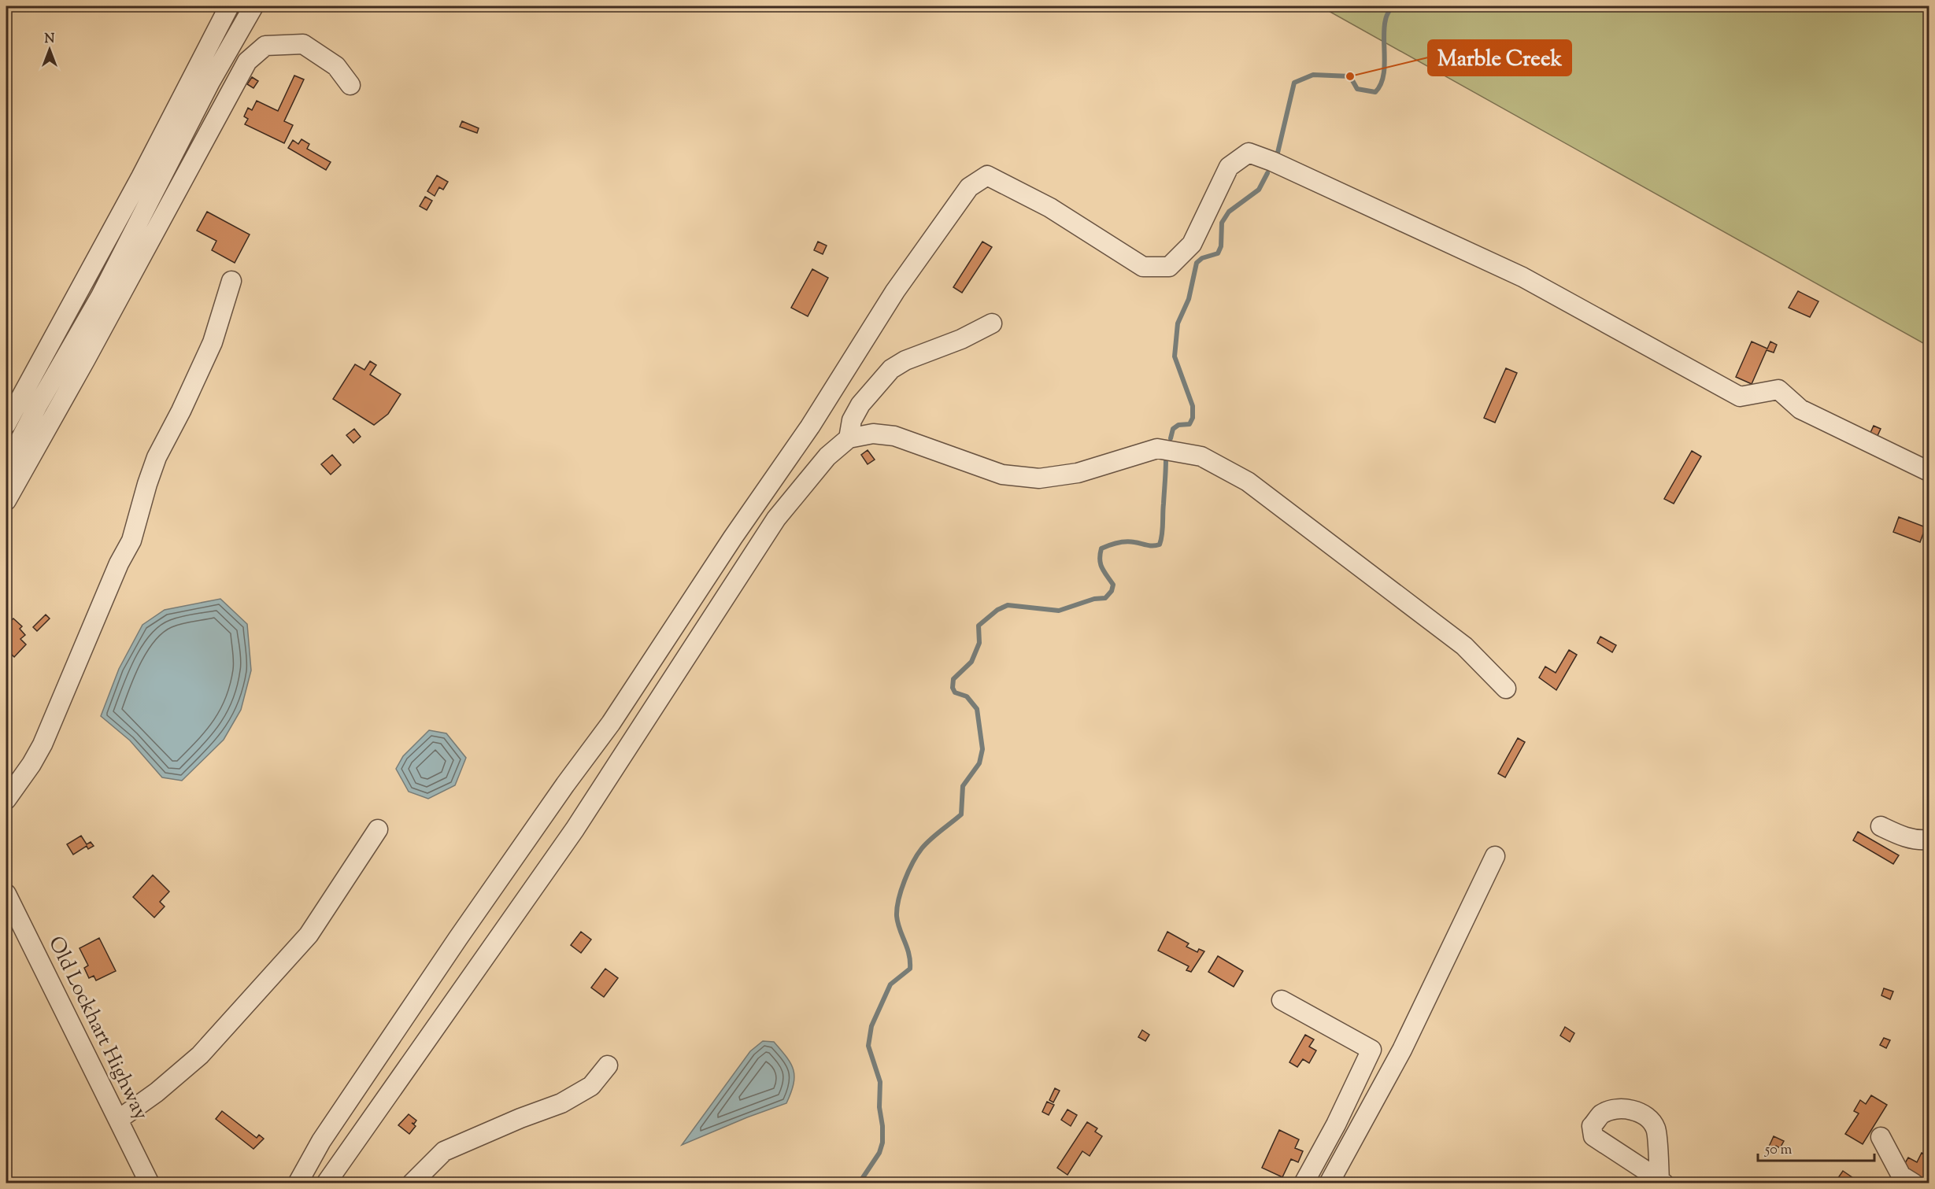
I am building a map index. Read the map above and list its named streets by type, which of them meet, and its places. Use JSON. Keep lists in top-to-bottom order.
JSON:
{
  "streets": {
    "street": ["Old Lockhart Highway"]
  },
  "places": ["Marble Creek"],
  "scale_bar": "50 m",
  "north": "top"
}
